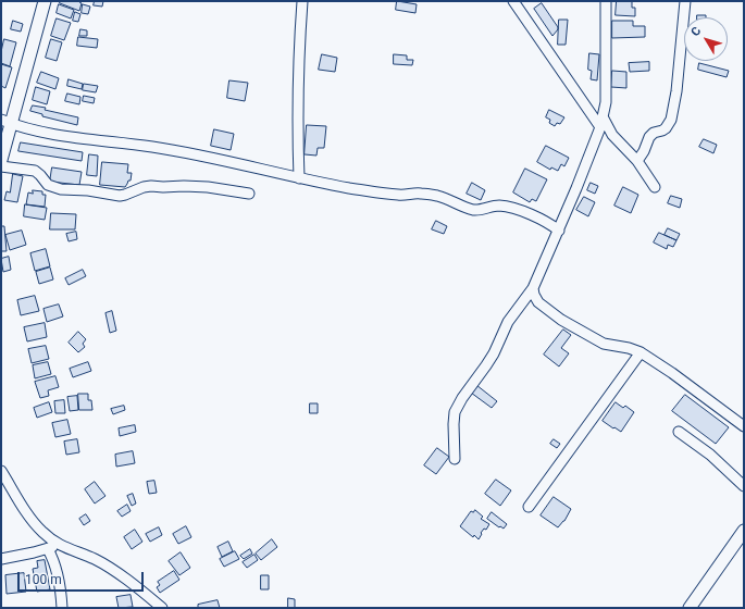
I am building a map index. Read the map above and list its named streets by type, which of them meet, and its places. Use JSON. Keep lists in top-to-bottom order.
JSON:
{
  "scale_bar": "100 m",
  "north": "top left"
}
